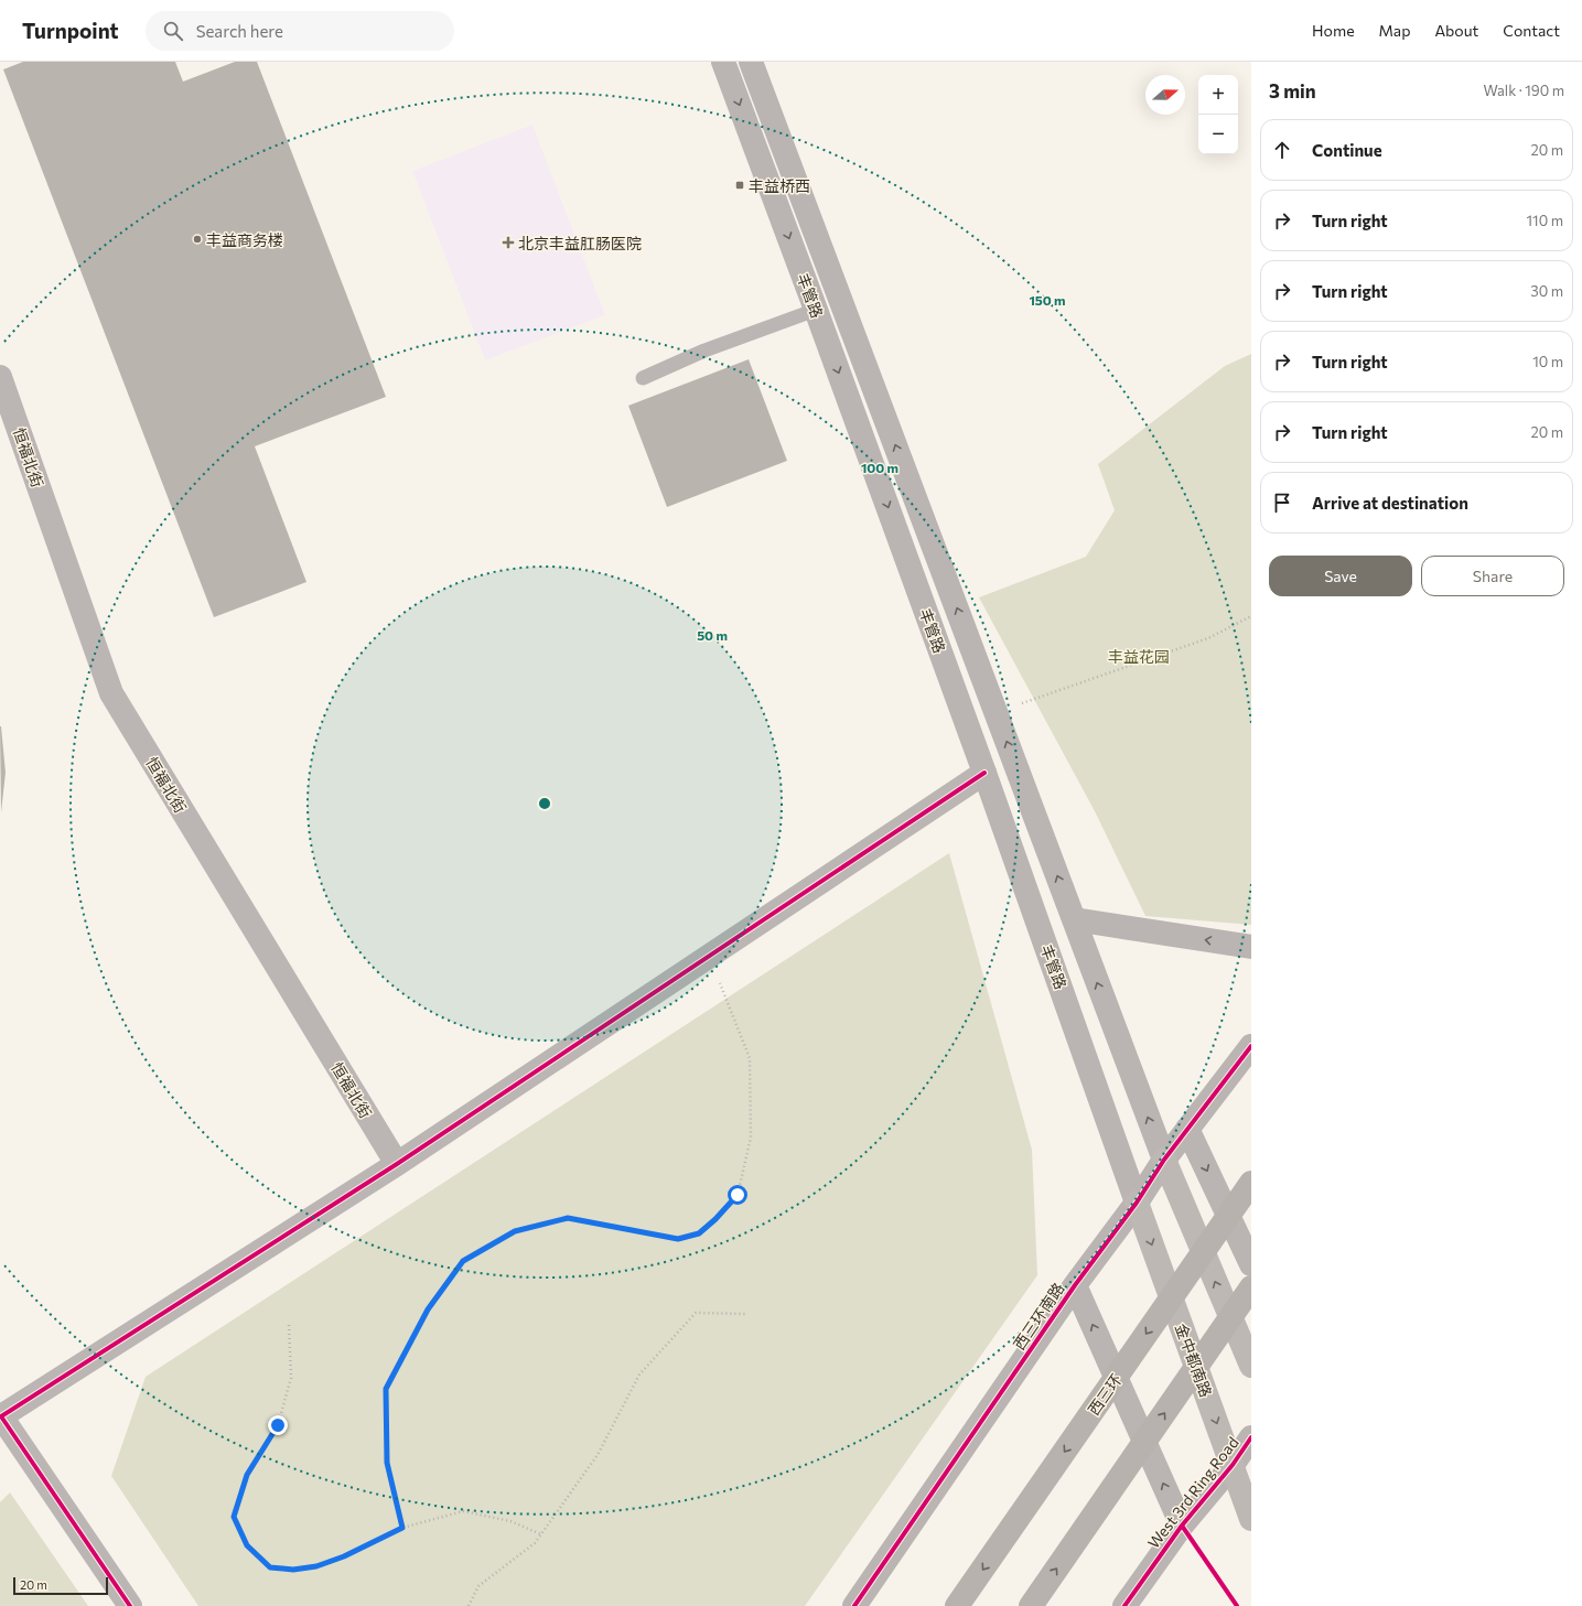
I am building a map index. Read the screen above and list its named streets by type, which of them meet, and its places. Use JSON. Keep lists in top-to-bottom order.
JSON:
{
  "streets": {
    "highway": ["西三环"],
    "main road": ["金中都南路"],
    "street": [
      "丰管路",
      "恒福北街",
      "西三环南路",
      "West 3rd Ring Road"
    ]
  },
  "crossings": [
    ["丰管路", "西三环南路"],
    ["丰管路", "金中都南路"],
    ["西三环南路", "金中都南路"],
    ["金中都南路", "West 3rd Ring Road"]
  ],
  "parks": ["丰益花园"],
  "places": {
    "transit": ["丰益桥西"],
    "other": ["丰益商务楼"],
    "health": ["北京丰益肛肠医院"]
  },
  "scale_bar": "20 m",
  "north": "right",
  "page": {
    "header": "Turnpoint",
    "search": "Search here",
    "nav": [
      "Home",
      "Map",
      "About",
      "Contact"
    ],
    "heading": ["3 min", "Walk · 190 m"],
    "map_buttons": ["+", "−"],
    "list": [
      ["Continue", "20 m"],
      ["Turn right", "110 m"],
      ["Turn right", "30 m"],
      ["Turn right", "10 m"],
      ["Turn right", "20 m"],
      "Arrive at destination"
    ],
    "buttons": ["Save", "Share"],
    "scale": "20 m"
  },
  "rings": ["150 m", "100 m", "50 m"]
}
